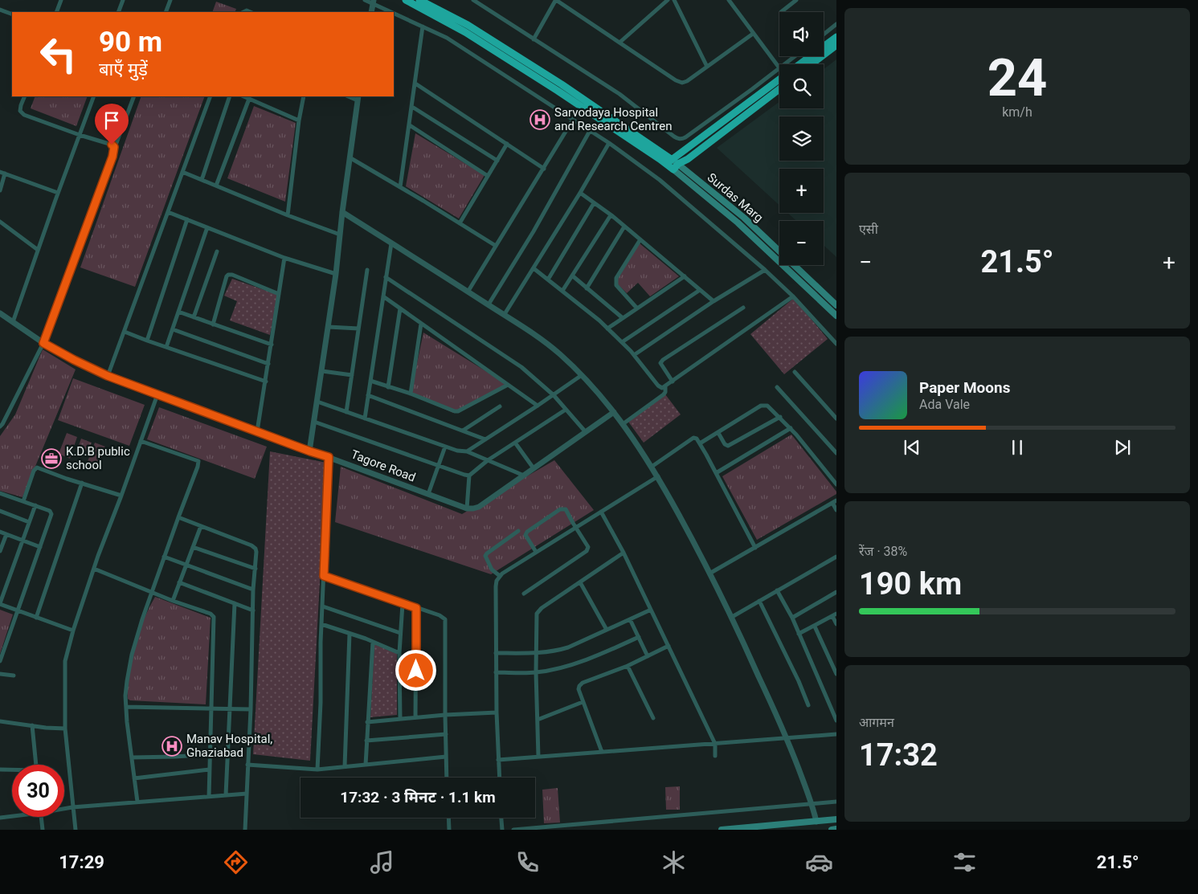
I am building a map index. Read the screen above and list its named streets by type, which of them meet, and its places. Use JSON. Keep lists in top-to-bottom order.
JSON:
{
  "streets": {
    "main road": ["Surdas Marg"],
    "street": ["Tagore Road"]
  },
  "places": {
    "hospital": ["Sarvodaya Hospital and Research Centren", "Manav Hospital, Ghaziabad"],
    "office": ["K.D.B public school"]
  },
  "page": {
    "tile": [
      ["24", "km/h"],
      "एसी",
      ["रेंज · 38%", "190 km"],
      ["आगमन", "17:32"]
    ],
    "map_buttons": ["+", "−"],
    "turn": ["90 m", "बाएँ मुड़ें"],
    "heat": ["−", "21.5°", "+"],
    "song": ["Paper Moons", "Ada Vale"],
    "limit": "30",
    "trip": "17:32 · 3 मिनट · 1.1 km",
    "tabs": ["17:29", "21.5°"]
  }
}
